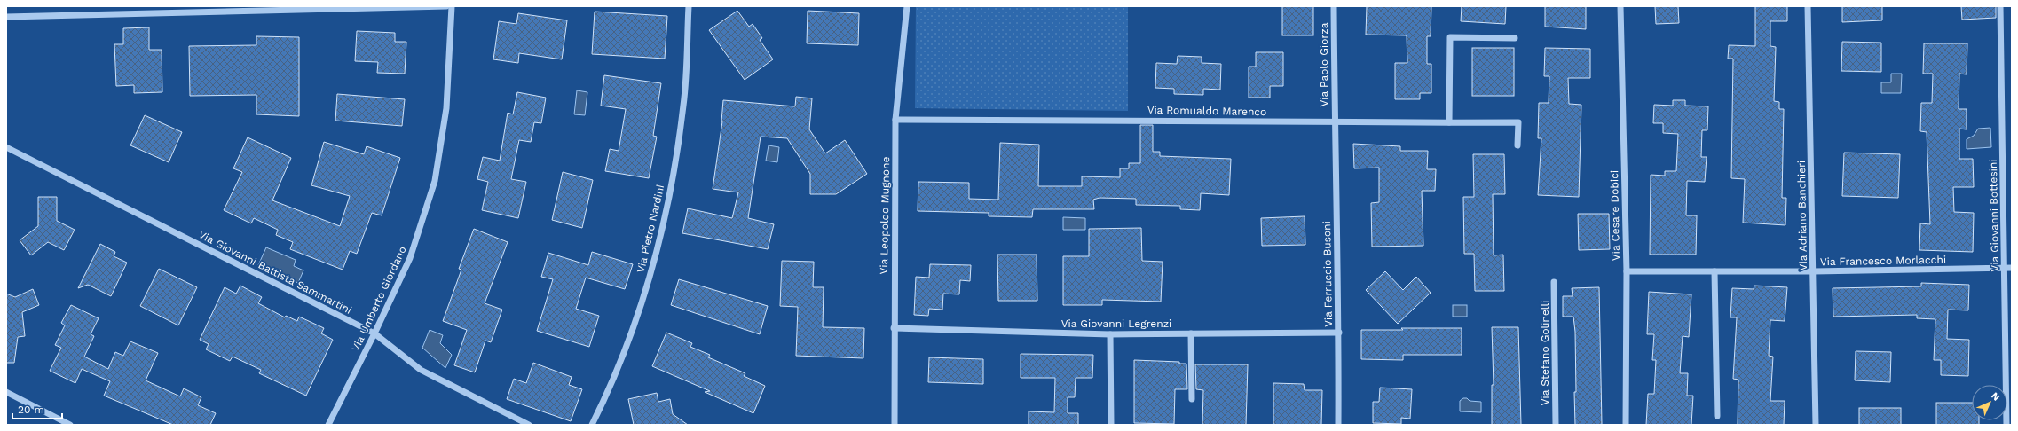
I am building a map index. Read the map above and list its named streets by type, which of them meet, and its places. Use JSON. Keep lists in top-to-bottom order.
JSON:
{
  "streets": {
    "street": [
      "Via Paolo Giorza",
      "Via Romualdo Marenco",
      "Via Leopoldo Mugnone",
      "Via Cesare Dobici",
      "Via Adriano Banchieri",
      "Via Giovanni Bottesini",
      "Via Pietro Nardini",
      "Via Francesco Morlacchi",
      "Via Giovanni Battista Sammartini",
      "Via Ferruccio Busoni",
      "Via Umberto Giordano",
      "Via Giovanni Legrenzi",
      "Via Stefano Golinelli"
    ]
  },
  "crossings": [
    ["Via Paolo Giorza", "Via Romualdo Marenco"],
    ["Via Paolo Giorza", "Via Ferruccio Busoni"],
    ["Via Romualdo Marenco", "Via Leopoldo Mugnone"],
    ["Via Romualdo Marenco", "Via Ferruccio Busoni"],
    ["Via Leopoldo Mugnone", "Via Giovanni Legrenzi"],
    ["Via Cesare Dobici", "Via Francesco Morlacchi"],
    ["Via Adriano Banchieri", "Via Francesco Morlacchi"],
    ["Via Giovanni Bottesini", "Via Francesco Morlacchi"],
    ["Via Giovanni Battista Sammartini", "Via Umberto Giordano"],
    ["Via Ferruccio Busoni", "Via Giovanni Legrenzi"]
  ],
  "scale_bar": "20 m",
  "north": "top right"
}
